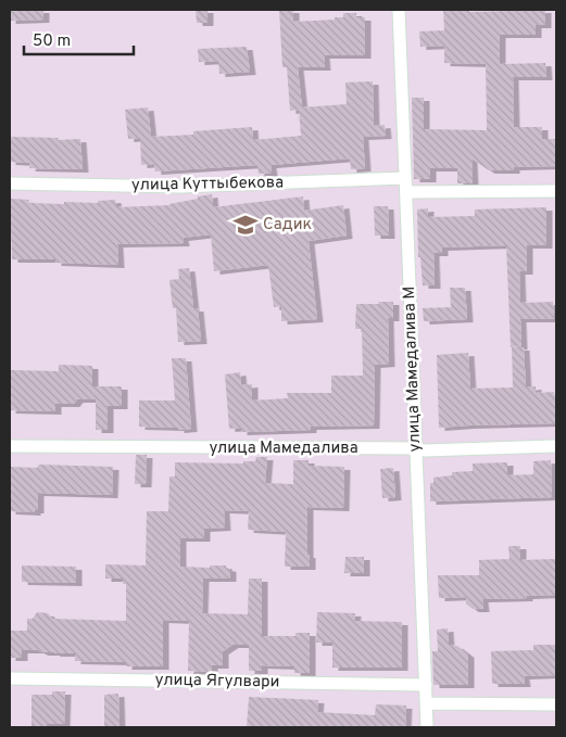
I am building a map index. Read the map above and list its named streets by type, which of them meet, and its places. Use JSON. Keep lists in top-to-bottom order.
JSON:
{
  "streets": {
    "street": [
      "улица Куттыбекова",
      "улица Мамедалива М",
      "улица Мамедалива",
      "улица Ягулвари"
    ]
  },
  "crossings": [
    ["улица Куттыбекова", "улица Мамедалива М"],
    ["улица Мамедалива М", "улица Мамедалива"],
    ["улица Мамедалива М", "улица Ягулвари"]
  ],
  "places": {
    "school or university": ["Садик"]
  },
  "scale_bar": "50 m"
}
